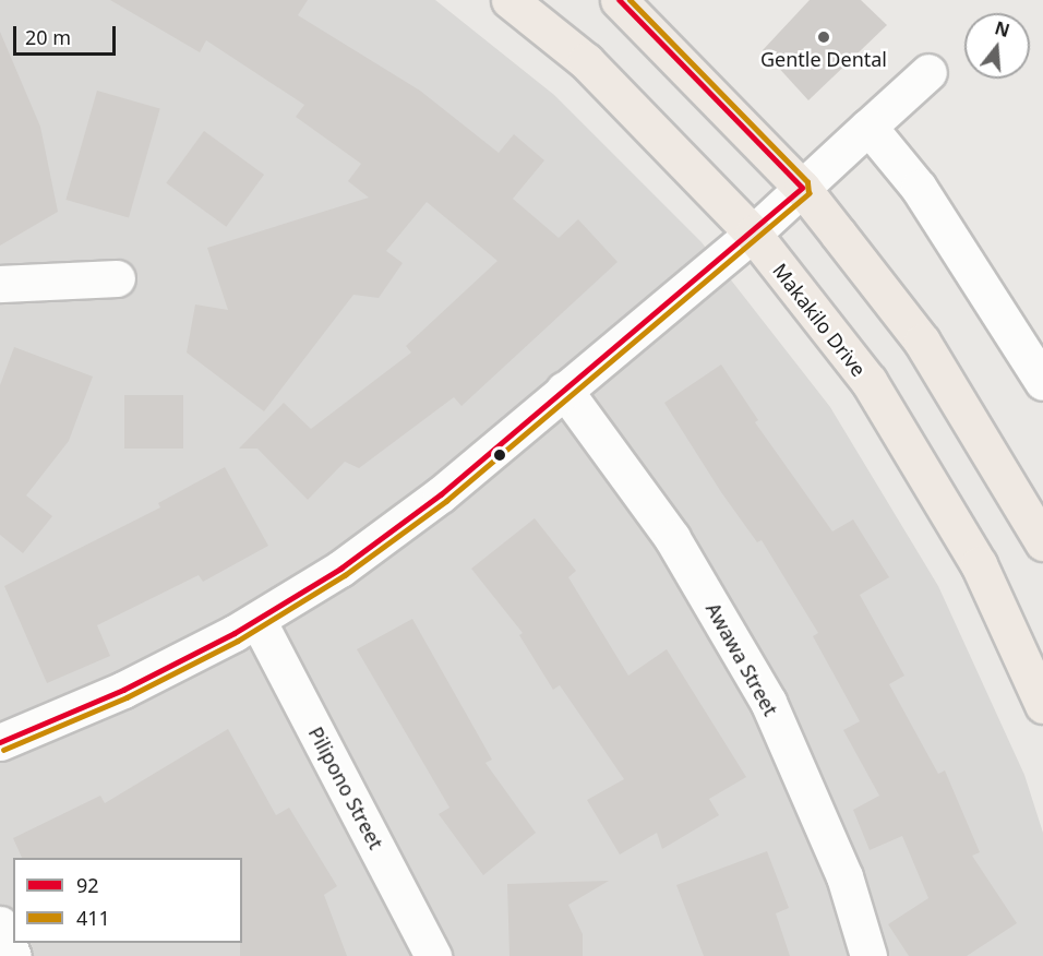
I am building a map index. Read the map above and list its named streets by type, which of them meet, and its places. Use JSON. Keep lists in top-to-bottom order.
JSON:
{
  "streets": {
    "main road": ["Makakilo Drive"],
    "street": ["Awawa Street", "Pilipono Street"]
  },
  "places": ["Gentle Dental"],
  "lines": ["transit line 92", "transit line 411"],
  "legend": ["92", "411"],
  "scale_bar": "20 m",
  "north": "top"
}
